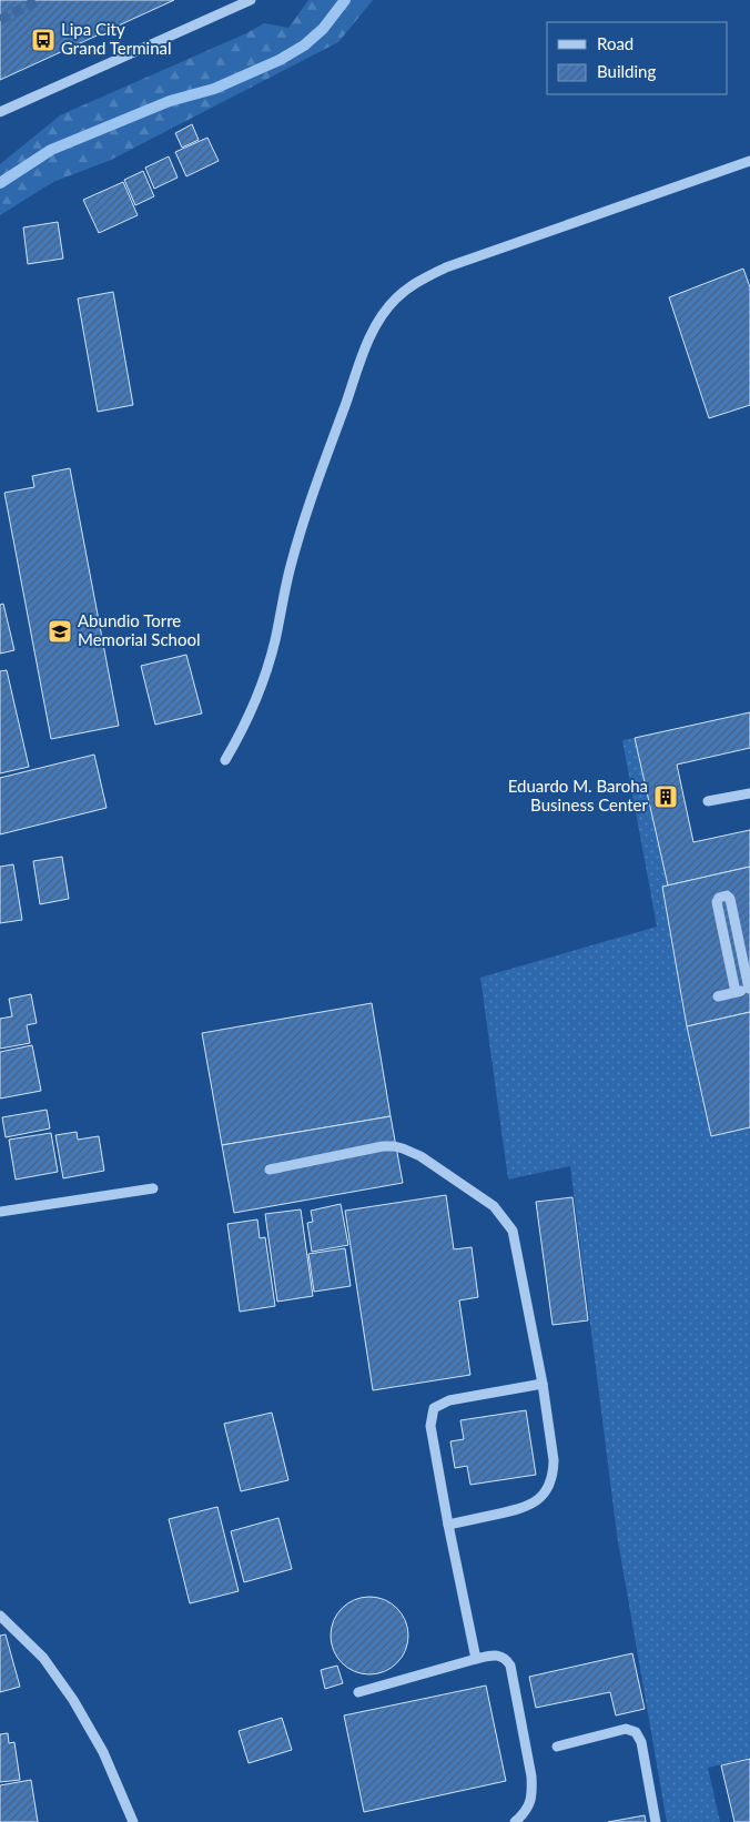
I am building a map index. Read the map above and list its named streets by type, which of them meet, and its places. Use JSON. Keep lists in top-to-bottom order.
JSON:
{
  "places": {
    "bus stop": ["Lipa City Grand Terminal"],
    "school or university": ["Abundio Torre Memorial School"],
    "building": ["Eduardo M. Baroha Business Center"]
  },
  "legend": ["Road", "Building"]
}
